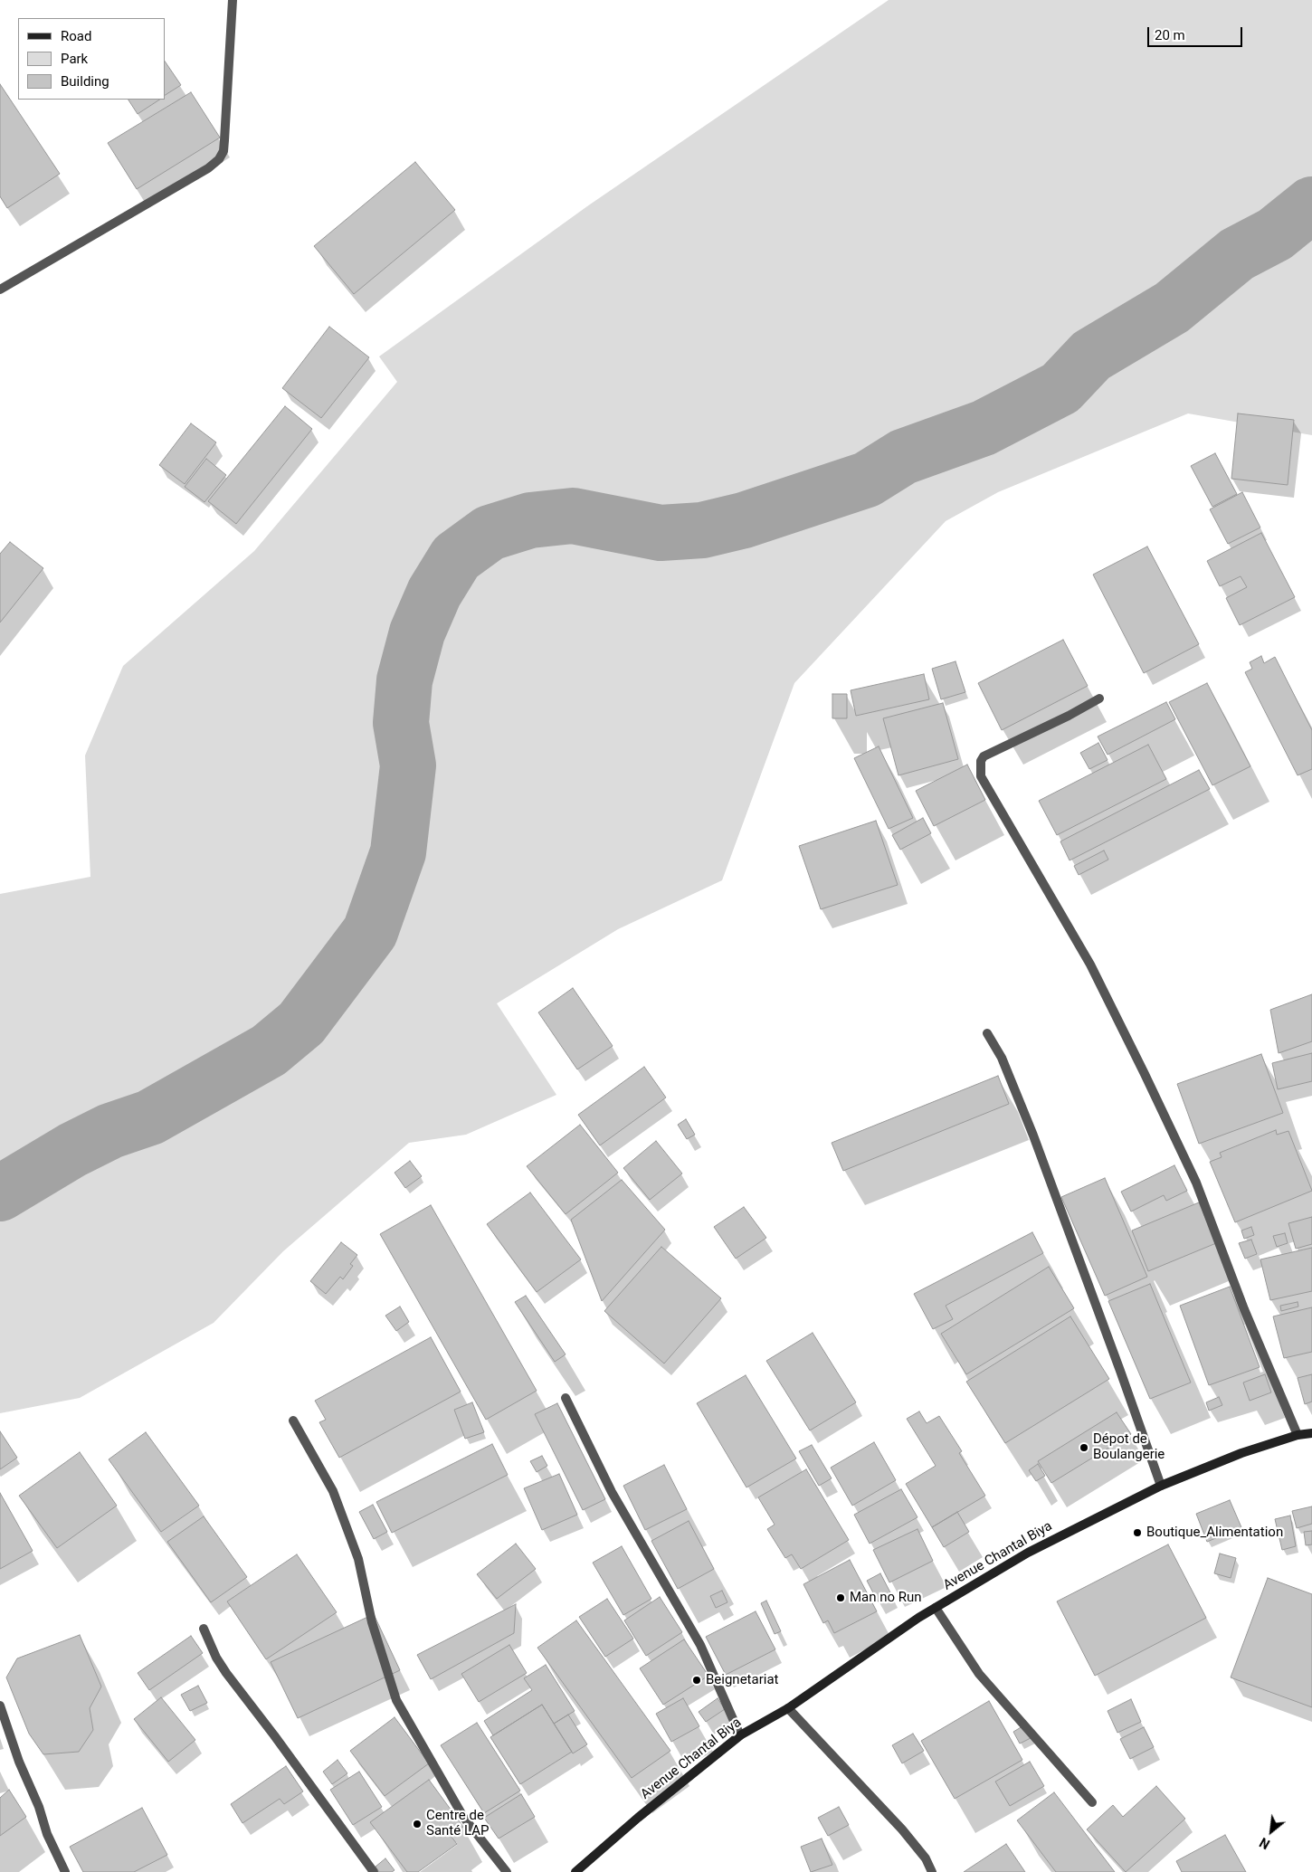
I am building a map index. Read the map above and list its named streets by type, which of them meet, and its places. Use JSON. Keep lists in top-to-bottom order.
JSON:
{
  "streets": {
    "main road": ["Avenue Chantal Biya"]
  },
  "places": [
    "Dépot de Boulangerie",
    "Boutique_Alimentation",
    "Man no Run",
    "Beignetariat",
    "Centre de Santé LAP"
  ],
  "legend": ["Road", "Park", "Building"],
  "scale_bar": "20 m",
  "north": "bottom left"
}
